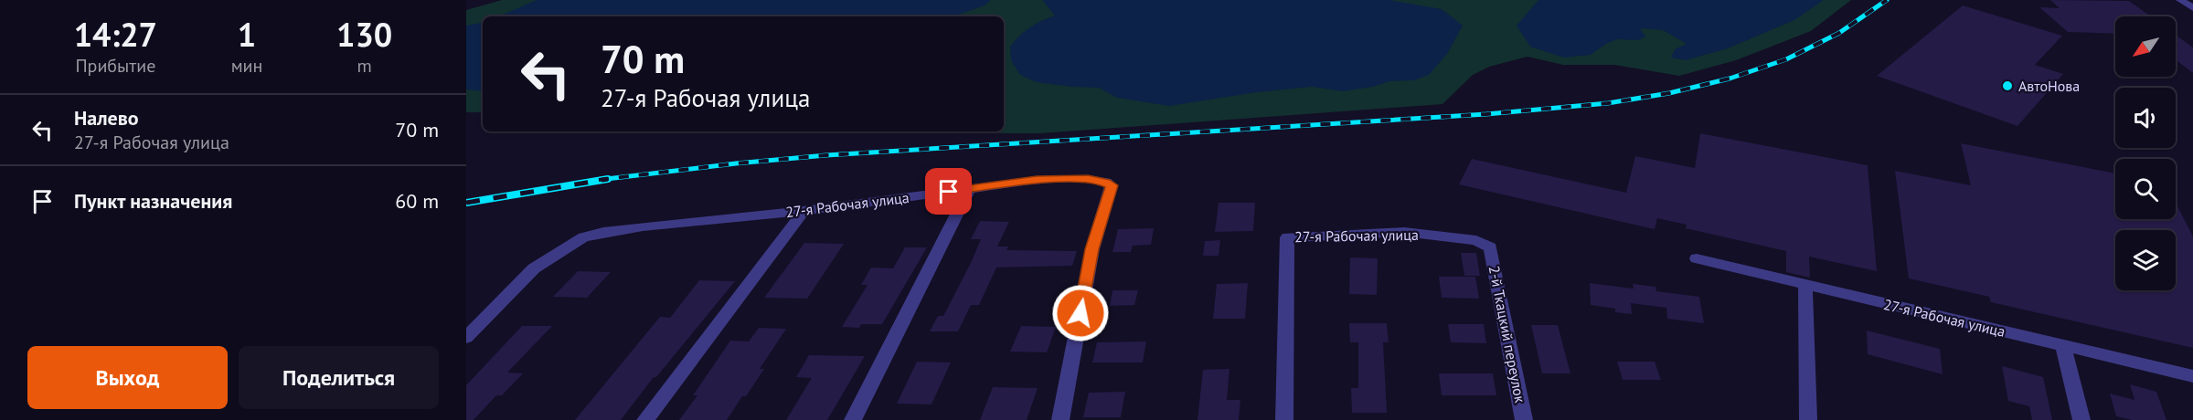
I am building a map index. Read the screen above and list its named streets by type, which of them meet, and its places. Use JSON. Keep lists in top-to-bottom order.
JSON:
{
  "streets": {
    "street": ["27-я Рабочая улица", "2-й Ткацкий переулок"]
  },
  "crossings": [
    ["27-я Рабочая улица", "2-й Ткацкий переулок"]
  ],
  "places": ["АвтоНова"],
  "north": "bottom left",
  "page": {
    "eta": [
      "14:27",
      "Прибытие",
      "1",
      "мин",
      "130",
      "m"
    ],
    "turn": ["70 m", "27-я Рабочая улица"],
    "list": [
      {
        "name": "Налево",
        "note": "27-я Рабочая улица",
        "value": "70 m"
      },
      {
        "name": "Пункт назначения",
        "value": "60 m"
      }
    ],
    "buttons": ["Выход", "Поделиться"]
  }
}
